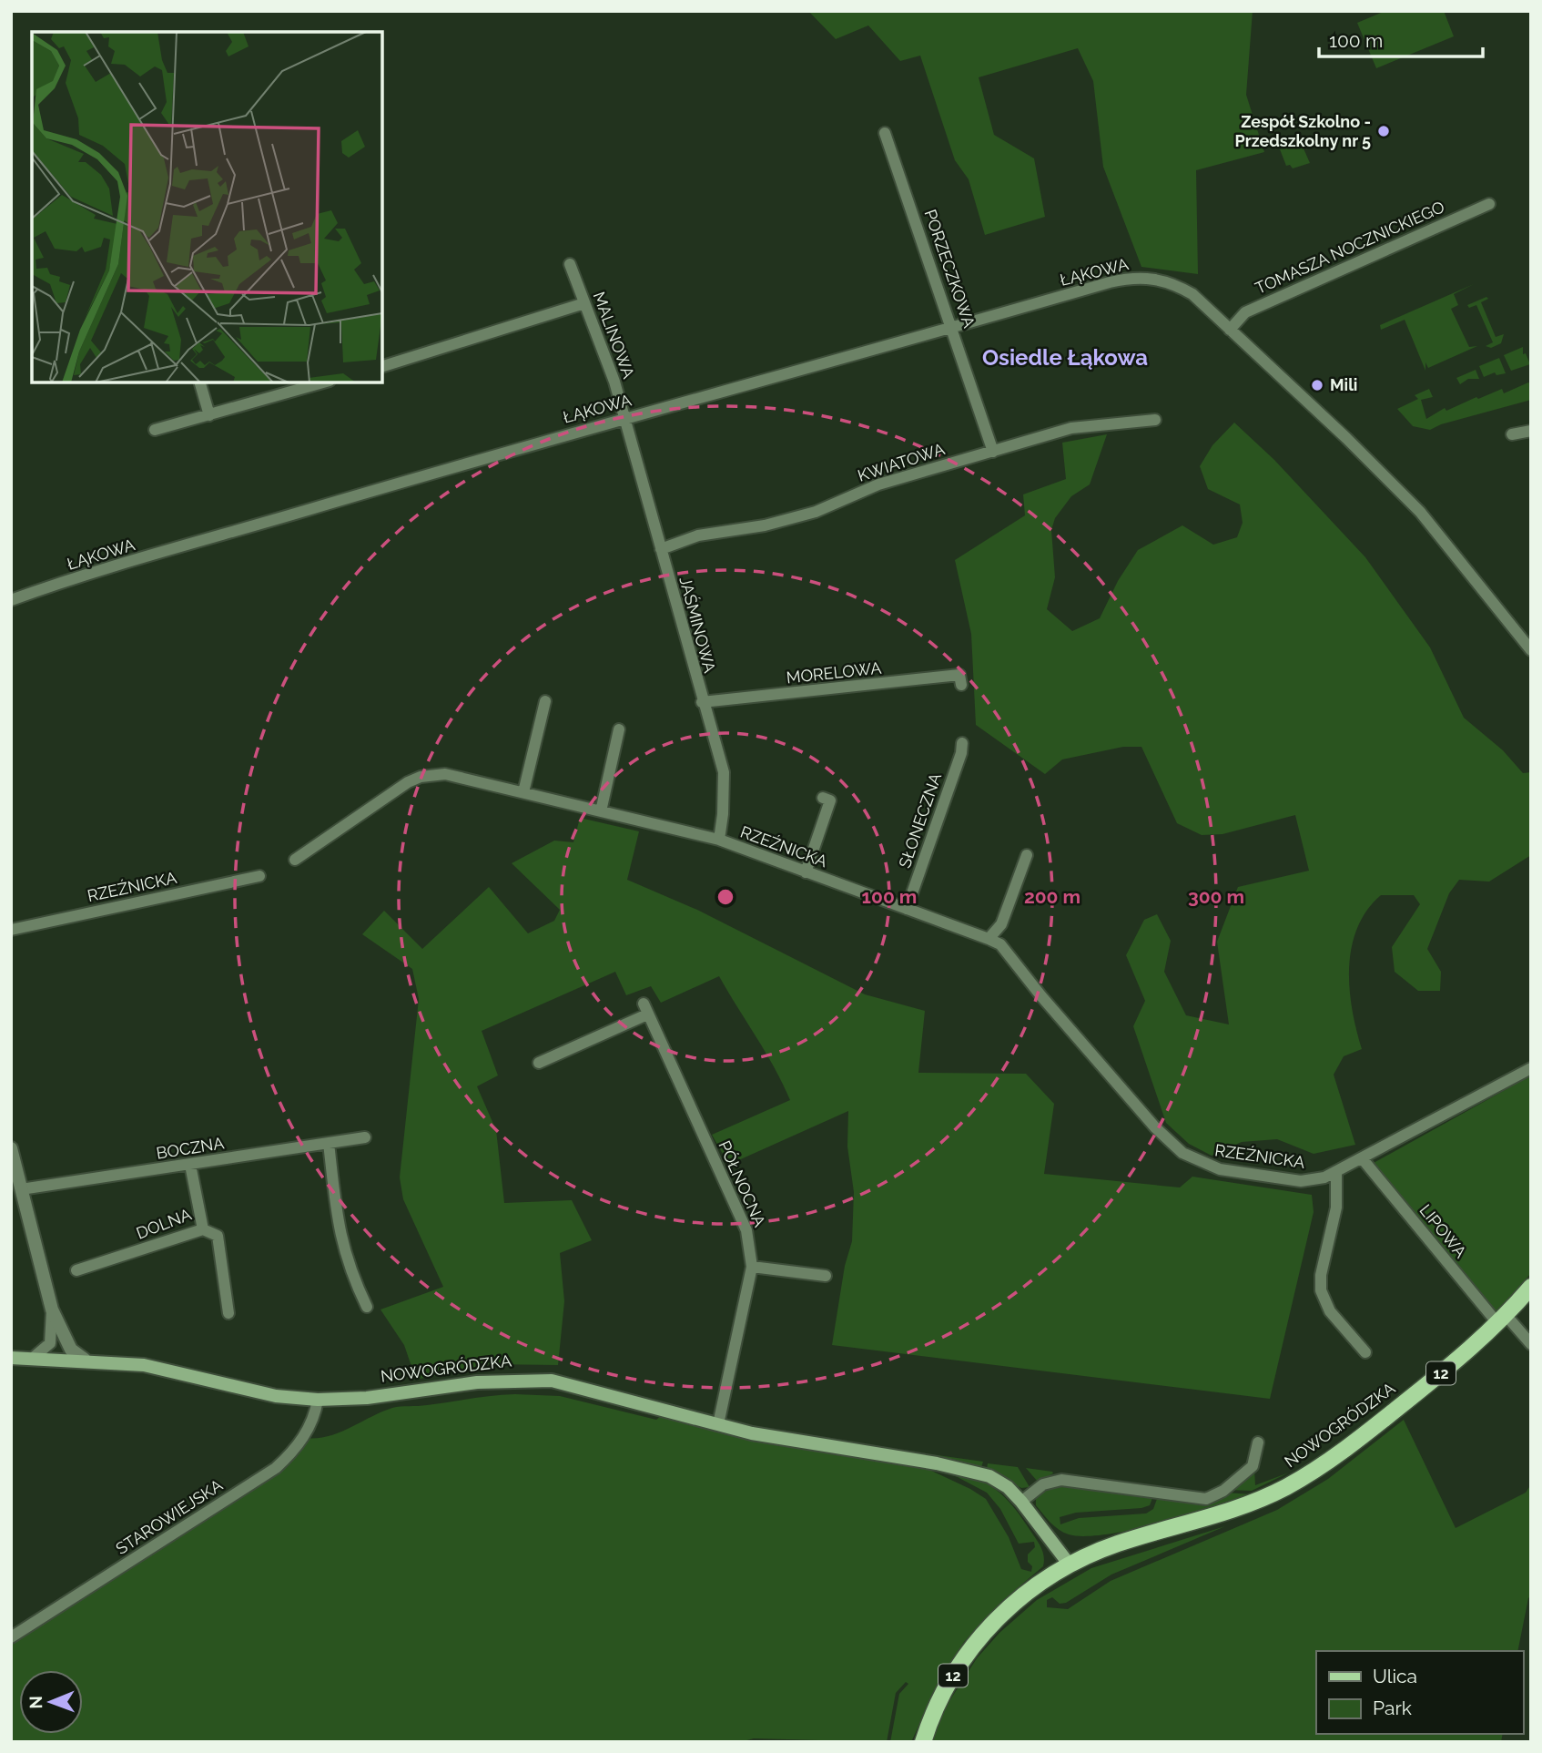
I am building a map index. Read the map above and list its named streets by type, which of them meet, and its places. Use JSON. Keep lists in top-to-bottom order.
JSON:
{
  "streets": {
    "main road": ["NOWOGRÓDZKA", "12"],
    "street": [
      "TOMASZA NOCZNICKIEGO",
      "PORZECZKOWA",
      "ŁĄKOWA",
      "MALINOWA",
      "KWIATOWA",
      "JAŚMINOWA",
      "MORELOWA",
      "SŁONECZNA",
      "RZEŹNICKA",
      "BOCZNA",
      "PÓŁNOCNA",
      "DOLNA",
      "LIPOWA",
      "STAROWIEJSKA"
    ]
  },
  "crossings": [
    ["TOMASZA NOCZNICKIEGO", "ŁĄKOWA"],
    ["PORZECZKOWA", "ŁĄKOWA"],
    ["PORZECZKOWA", "KWIATOWA"],
    ["ŁĄKOWA", "MALINOWA"],
    ["ŁĄKOWA", "JAŚMINOWA"],
    ["MALINOWA", "JAŚMINOWA"],
    ["KWIATOWA", "JAŚMINOWA"],
    ["JAŚMINOWA", "MORELOWA"],
    ["JAŚMINOWA", "RZEŹNICKA"],
    ["SŁONECZNA", "RZEŹNICKA"],
    ["RZEŹNICKA", "LIPOWA"],
    ["BOCZNA", "DOLNA"],
    ["PÓŁNOCNA", "NOWOGRÓDZKA"],
    ["LIPOWA", "NOWOGRÓDZKA"],
    ["NOWOGRÓDZKA", "12"],
    ["NOWOGRÓDZKA", "STAROWIEJSKA"]
  ],
  "districts": ["Osiedle Łąkowa"],
  "places": ["Zespół Szkolno - Przedszkolny nr 5", "Mili"],
  "legend": ["Ulica", "Park"],
  "scale_bar": "100 m",
  "north": "left",
  "rings": ["100 m", "200 m", "300 m"]
}
